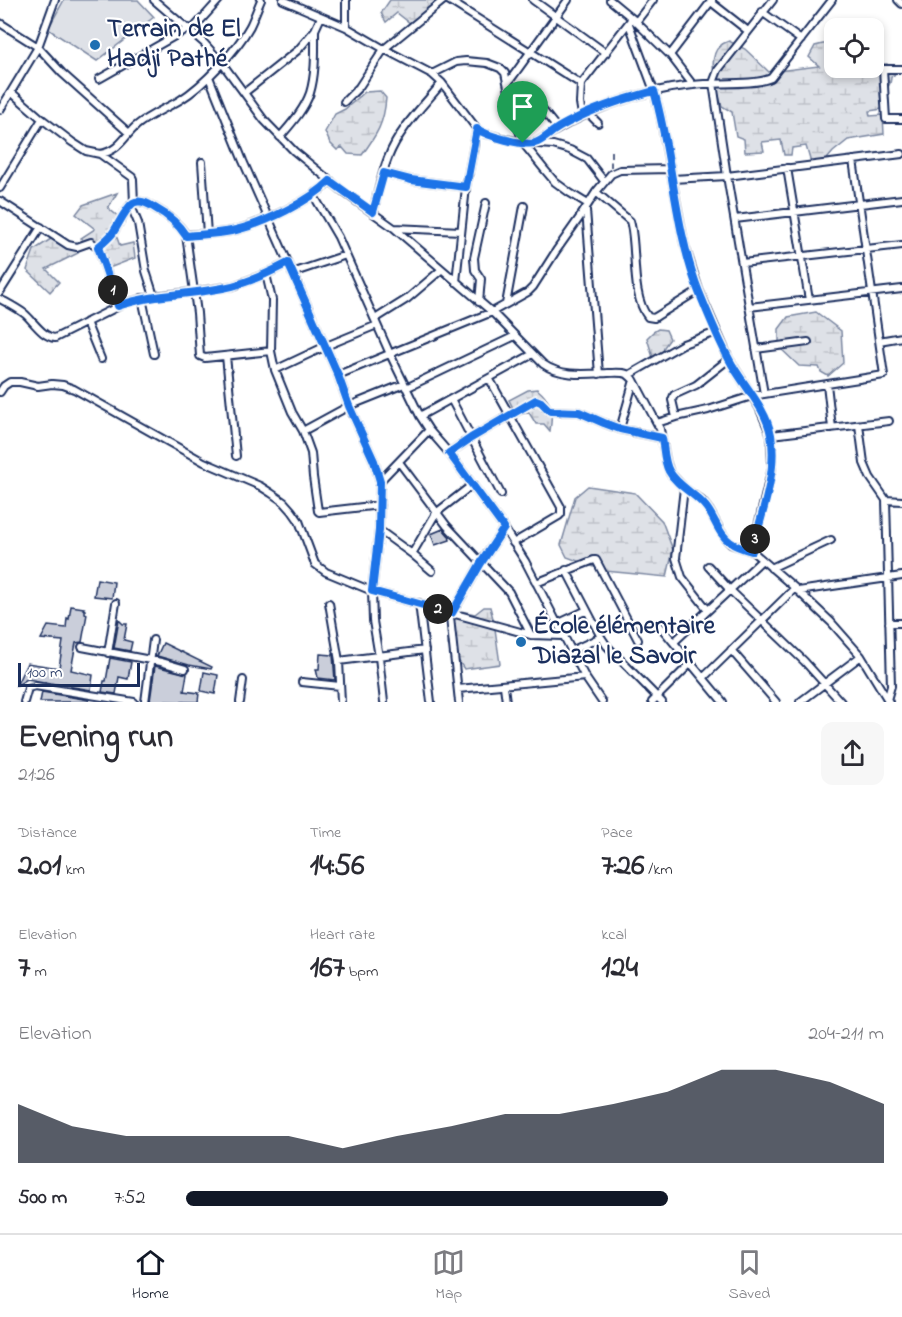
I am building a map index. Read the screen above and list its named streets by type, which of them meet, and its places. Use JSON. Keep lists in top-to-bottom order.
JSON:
{
  "places": ["Terrain de El Hadji Pathé", "École élémentaire Diazal le Savoir"],
  "scale_bar": "100 m",
  "page": {
    "pins": ["1", "3", "2"],
    "scale": "100 m",
    "heading": ["Evening run", "21:26"],
    "stats": [
      ["Distance", "2.01 km"],
      ["Time", "14:56"],
      ["Pace", "7:26 /km"],
      ["Elevation", "7 m"],
      ["Heart rate", "167 bpm"],
      ["kcal", "124"]
    ],
    "chart": ["Elevation", "204–211 m"],
    "list": [
      {
        "name": "500 m",
        "note": "7:52"
      }
    ],
    "tabs": ["Home", "Map", "Saved"]
  }
}
